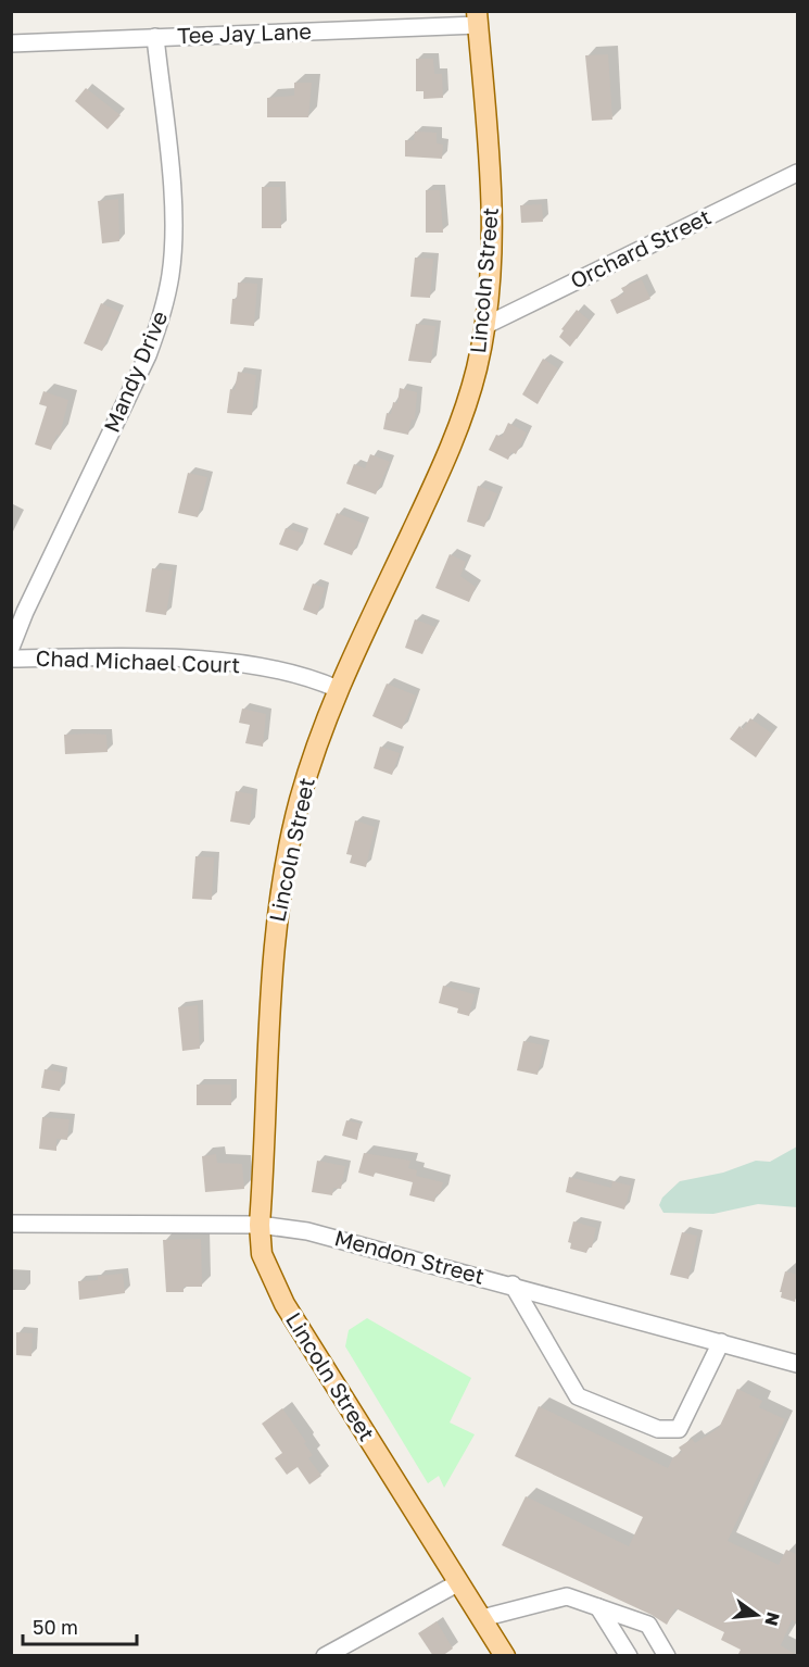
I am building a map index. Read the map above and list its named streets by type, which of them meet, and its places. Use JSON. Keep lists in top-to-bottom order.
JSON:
{
  "streets": {
    "main road": ["Lincoln Street"],
    "street": [
      "Tee Jay Lane",
      "Orchard Street",
      "Mandy Drive",
      "Chad Michael Court",
      "Mendon Street"
    ]
  },
  "crossings": [
    ["Tee Jay Lane", "Lincoln Street"],
    ["Tee Jay Lane", "Mandy Drive"],
    ["Orchard Street", "Lincoln Street"],
    ["Lincoln Street", "Chad Michael Court"],
    ["Lincoln Street", "Mendon Street"]
  ],
  "scale_bar": "50 m",
  "north": "right"
}
